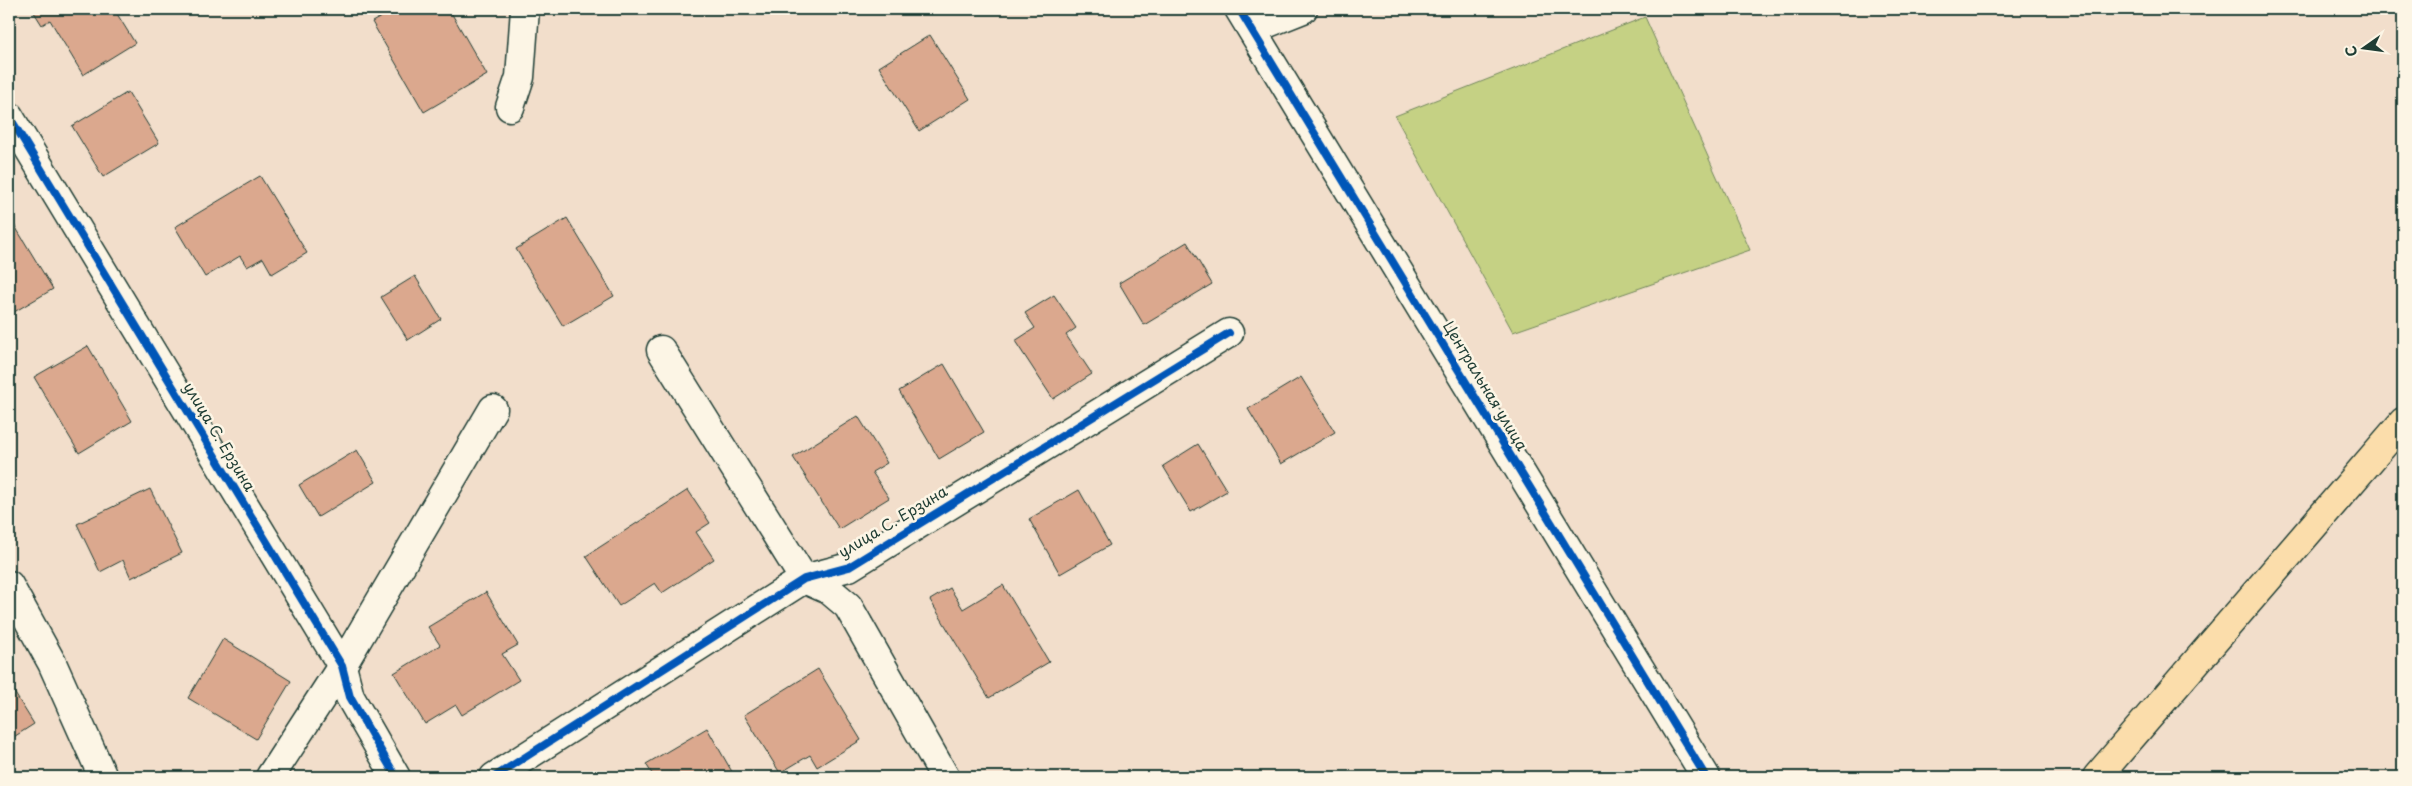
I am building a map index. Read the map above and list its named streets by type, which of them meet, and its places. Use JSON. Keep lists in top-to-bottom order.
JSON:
{
  "streets": {
    "street": ["Центральная улица", "улица С. Ерзина"]
  },
  "north": "left"
}
